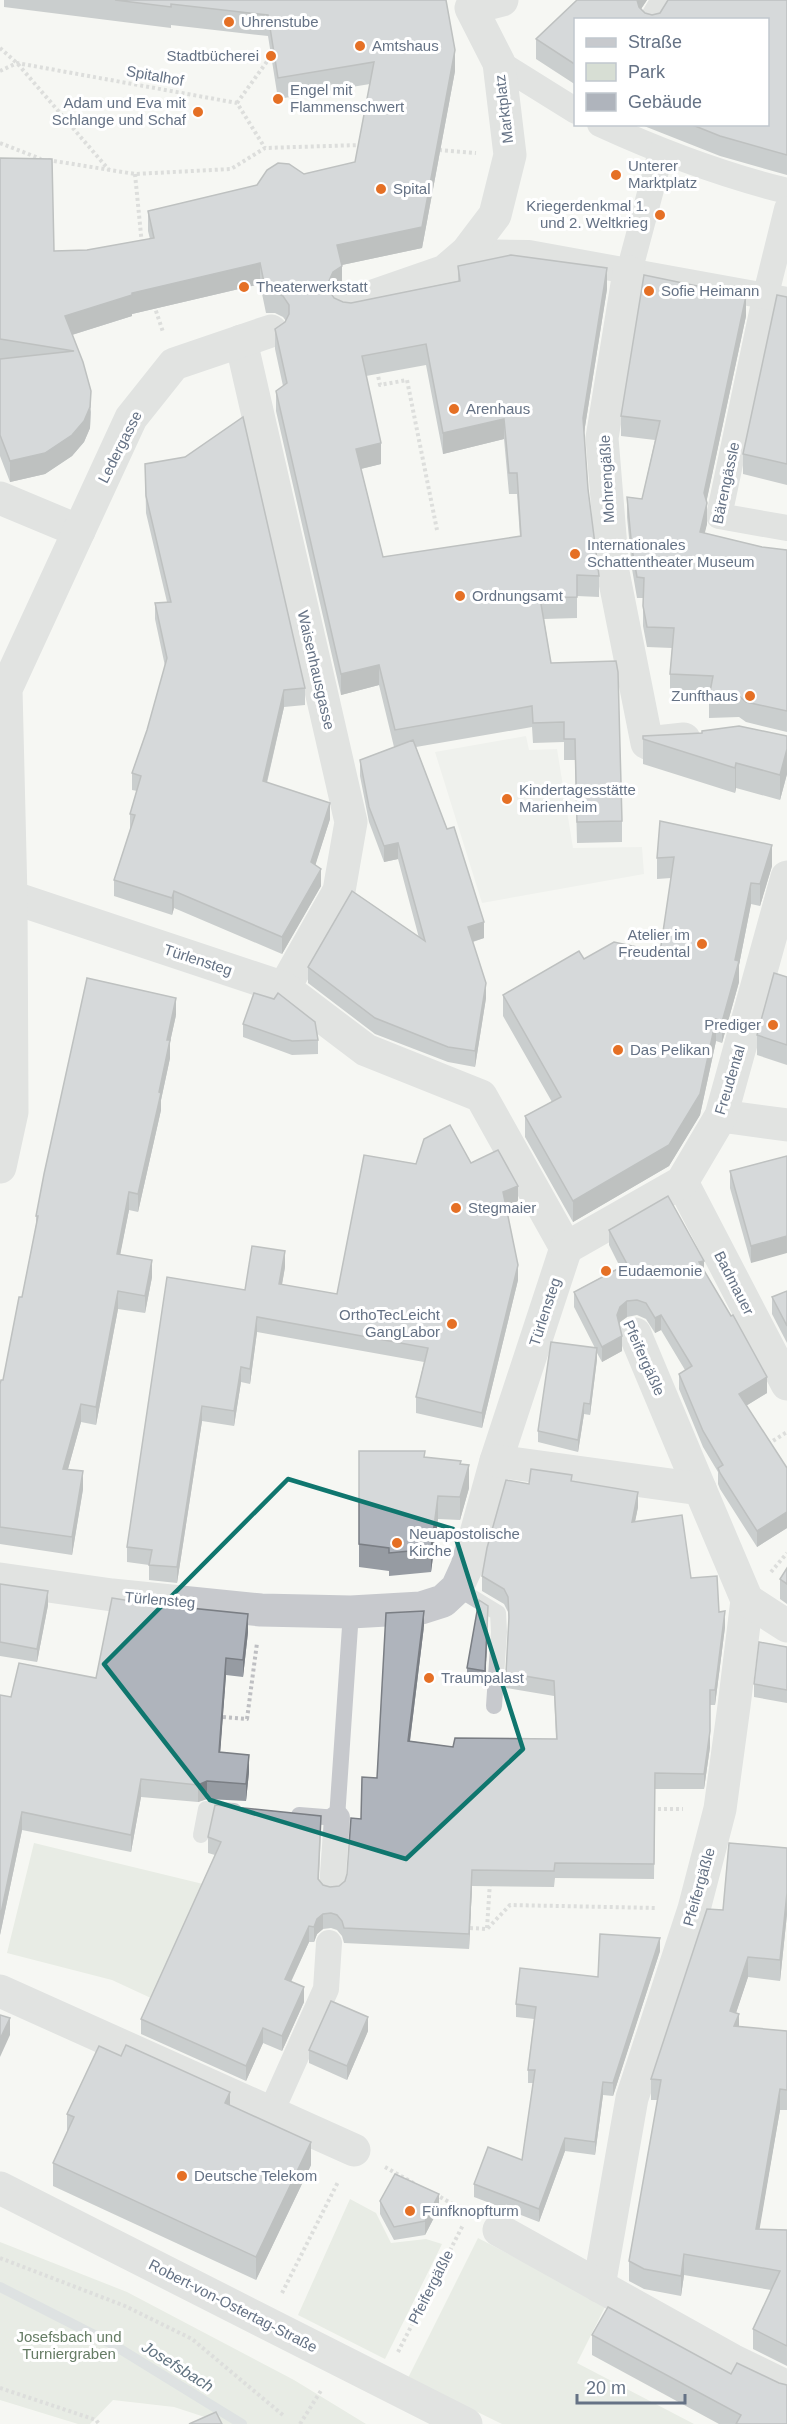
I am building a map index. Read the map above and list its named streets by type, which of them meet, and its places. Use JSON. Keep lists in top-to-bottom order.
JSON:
{
  "streets": {
    "street": [
      "Marktplatz",
      "Ledergasse",
      "Mohrengäßle",
      "Bärengässle",
      "Waisenhausgasse",
      "Türlensteg",
      "Freudental",
      "Badmauer",
      "Pfeifergäßle",
      "Robert-von-Ostertag-Straße"
    ],
    "path": ["Spitalhof"]
  },
  "crossings": [
    ["Ledergasse", "Waisenhausgasse"],
    ["Ledergasse", "Türlensteg"],
    ["Waisenhausgasse", "Türlensteg"],
    ["Türlensteg", "Freudental"],
    ["Freudental", "Badmauer"],
    ["Pfeifergäßle", "Robert-von-Ostertag-Straße"]
  ],
  "water": ["Josefsbach"],
  "parks": ["Josefsbach und Turniergraben"],
  "places": [
    "Uhrenstube",
    "Amtshaus",
    "Stadtbücherei",
    "Engel mit Flammenschwert",
    "Adam und Eva mit Schlange und Schaf",
    "Unterer Marktplatz",
    "Spital",
    "Kriegerdenkmal 1. und 2. Weltkrieg",
    "Theaterwerkstatt",
    "Sofie Heimann",
    "Arenhaus",
    "Internationales Schattentheater Museum",
    "Ordnungsamt",
    "Zunfthaus",
    "Kindertagesstätte Marienheim",
    "Atelier im Freudental",
    "Prediger",
    "Das Pelikan",
    "Stegmaier",
    "Eudaemonie",
    "OrthoTecLeicht GangLabor",
    "Neuapostolische Kirche",
    "Traumpalast",
    "Deutsche Telekom",
    "Fünfknopfturm"
  ],
  "legend": ["Straße", "Park", "Gebäude"],
  "scale_bar": "20 m"
}
